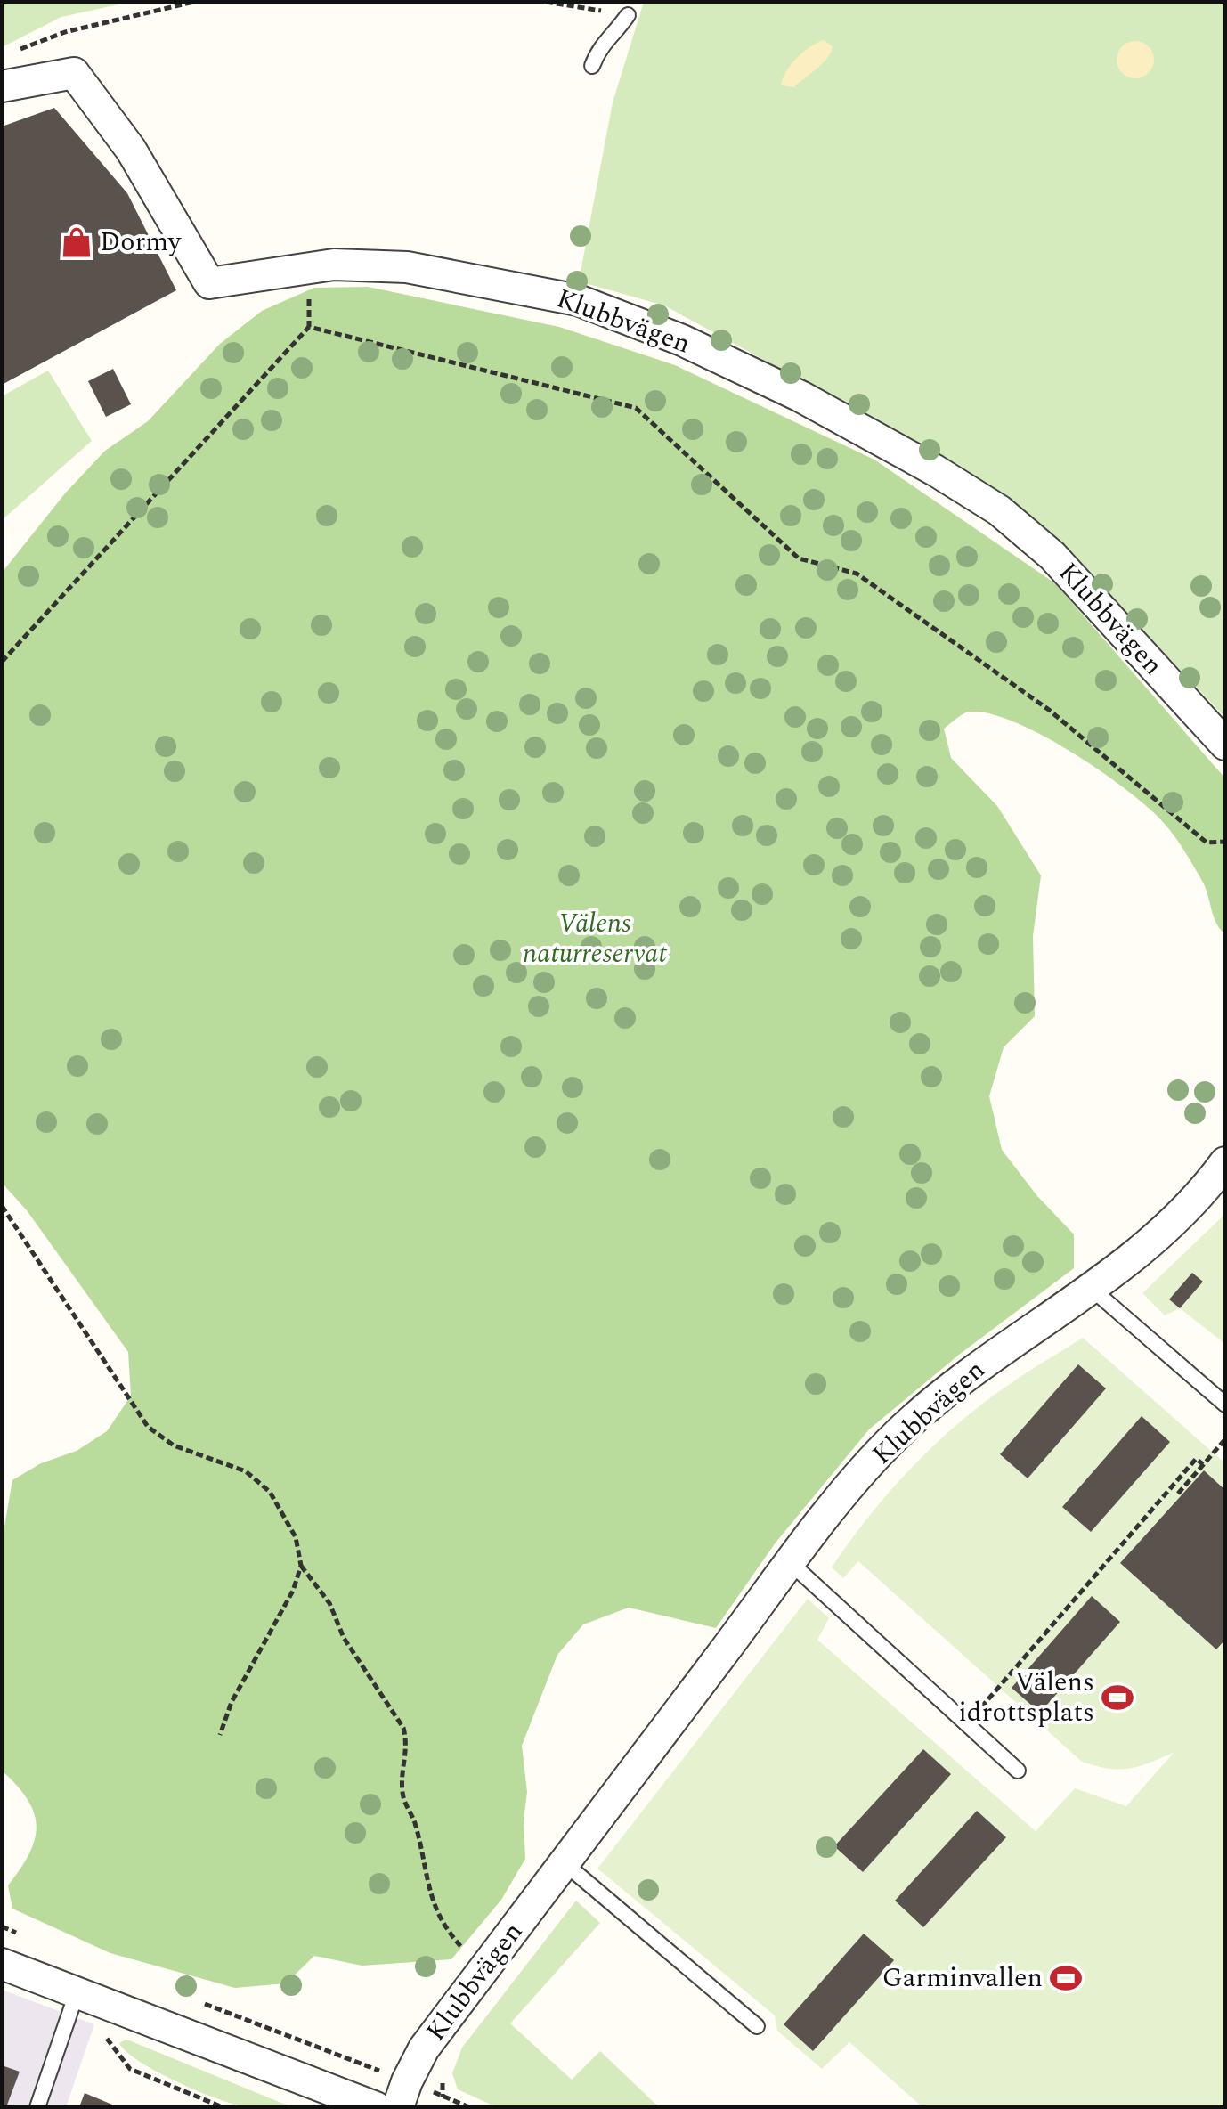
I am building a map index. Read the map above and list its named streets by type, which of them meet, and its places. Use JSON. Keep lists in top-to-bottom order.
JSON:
{
  "streets": {
    "street": ["Klubbvägen"]
  },
  "parks": ["Välens naturreservat"],
  "places": {
    "shop": ["Dormy"],
    "sports": ["Välens idrottsplats", "Garminvallen"]
  }
}
